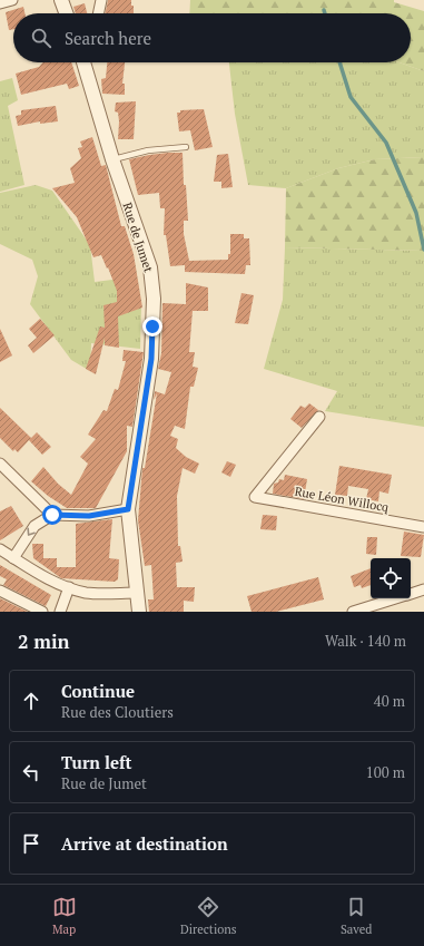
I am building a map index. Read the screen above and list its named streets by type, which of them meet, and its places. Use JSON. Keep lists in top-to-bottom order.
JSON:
{
  "streets": {
    "street": ["Rue de Jumet", "Rue Léon Willocq"]
  },
  "page": {
    "search": "Search here",
    "heading": ["2 min", "Walk · 140 m"],
    "list": [
      ["Continue", "Rue des Cloutiers", "40 m"],
      ["Turn left", "Rue de Jumet", "100 m"],
      "Arrive at destination"
    ],
    "nav": ["Map", "Directions", "Saved"]
  }
}
